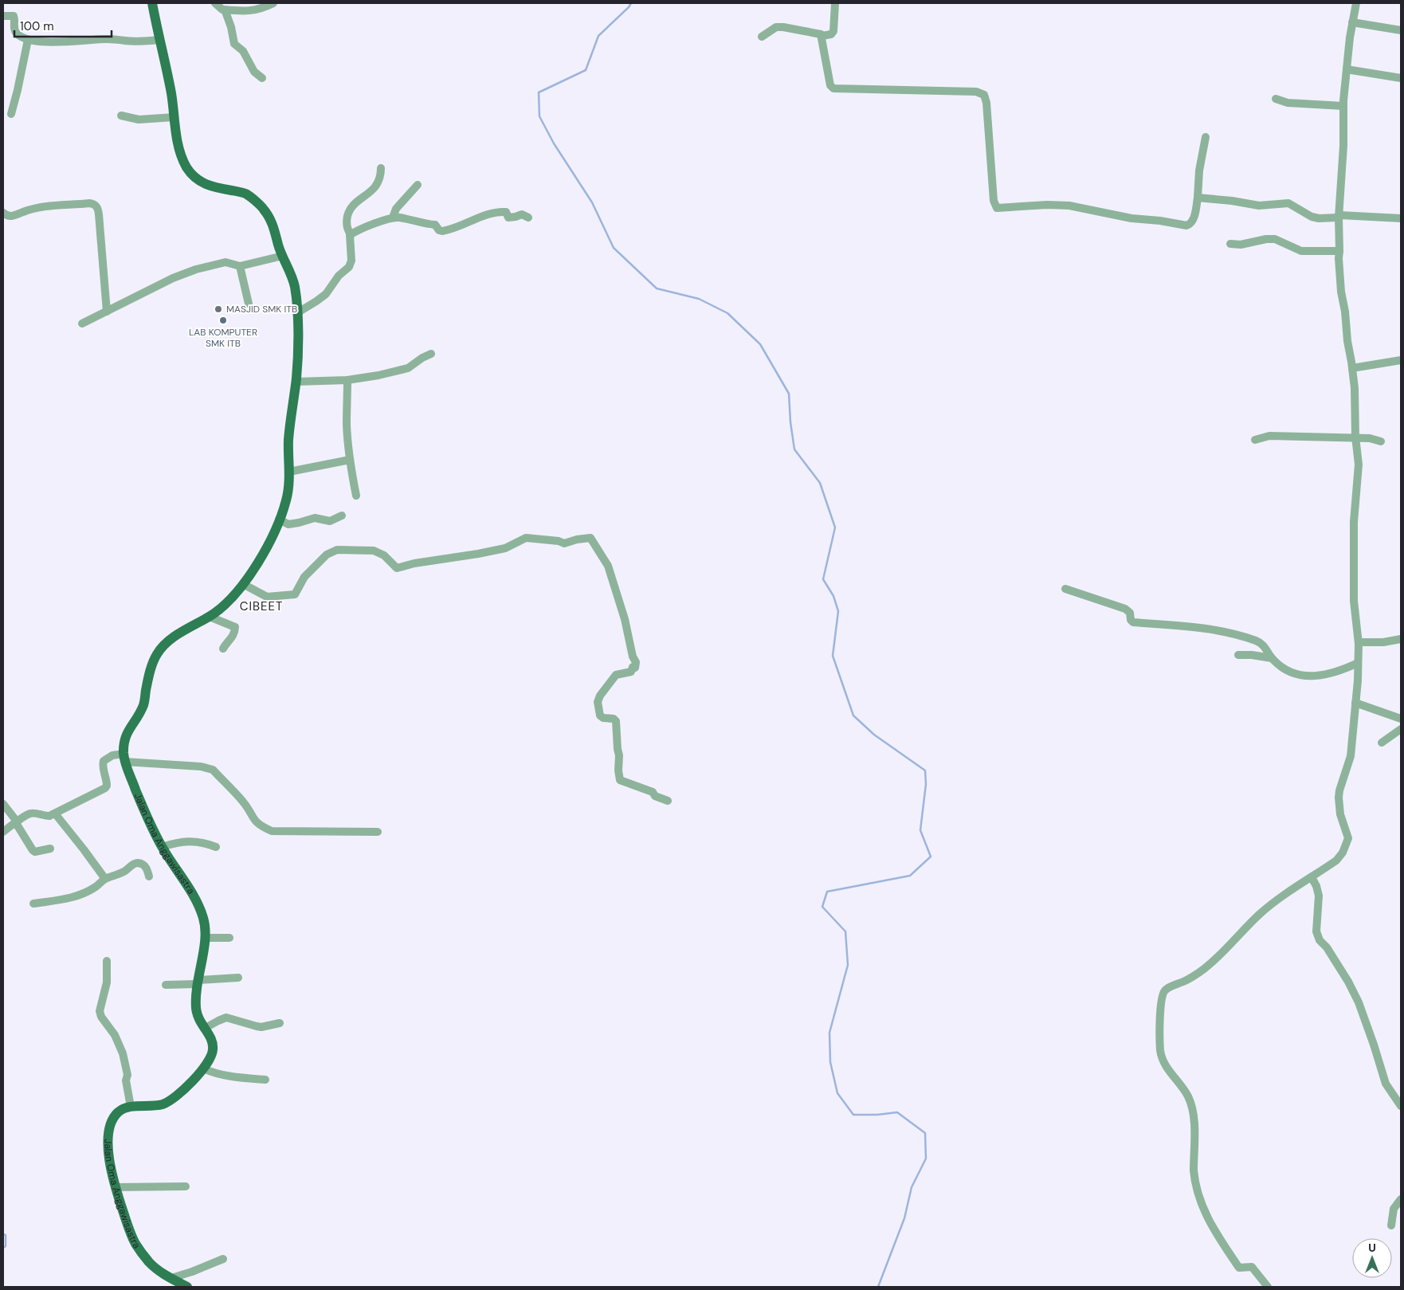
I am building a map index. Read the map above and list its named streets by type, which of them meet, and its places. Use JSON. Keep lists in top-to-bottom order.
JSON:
{
  "streets": {
    "main road": ["Jalan Oma Anggawisastra"]
  },
  "districts": ["CIBEET"],
  "places": ["MASJID SMK ITB", "LAB KOMPUTER SMK ITB"],
  "scale_bar": "100 m",
  "north": "top"
}
